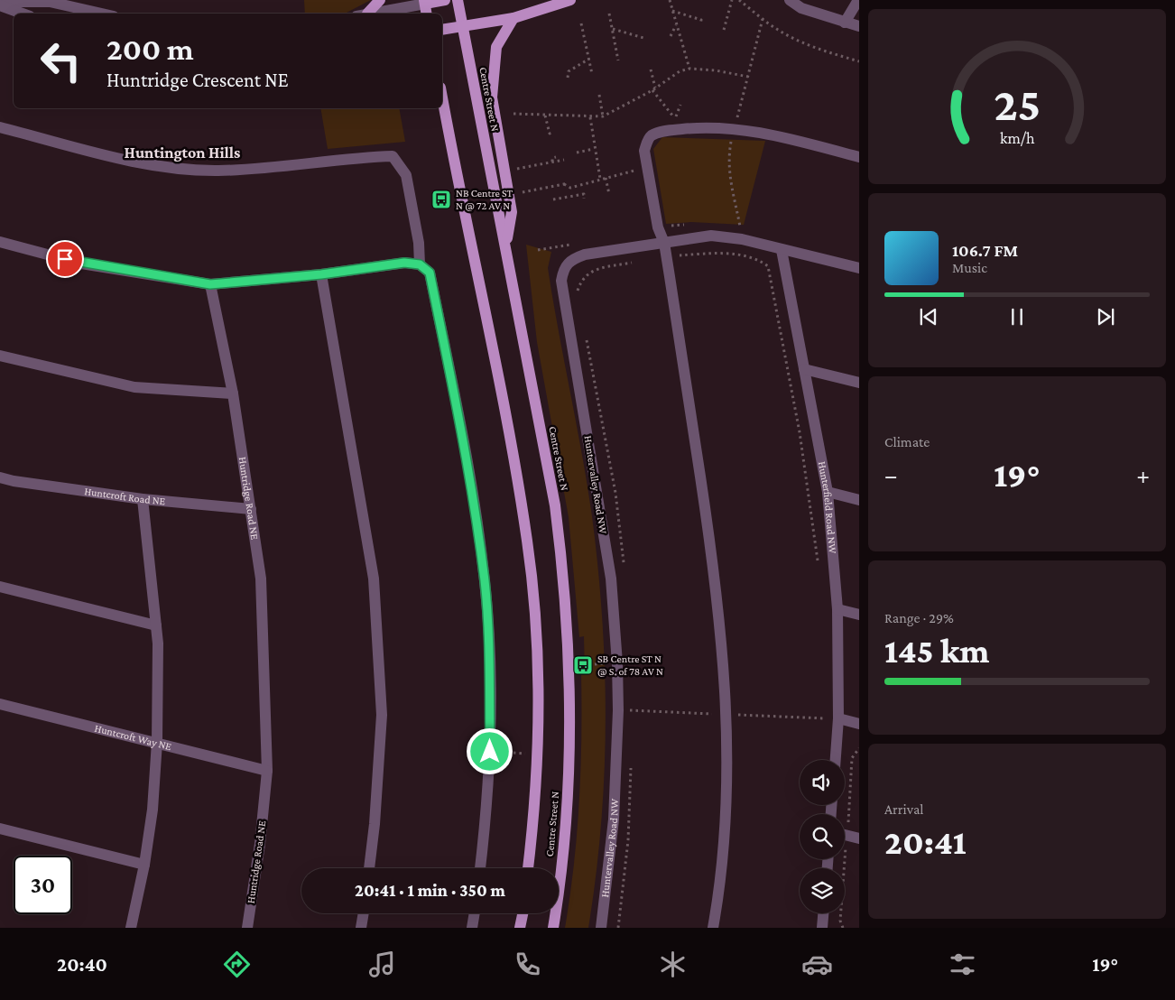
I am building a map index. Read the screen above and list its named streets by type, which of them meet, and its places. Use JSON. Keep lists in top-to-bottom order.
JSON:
{
  "streets": {
    "main road": ["Centre Street N"],
    "street": [
      "Huntervalley Road NW",
      "Huntcroft Road NE",
      "Huntridge Road NE",
      "Hunterfield Road NW",
      "Huntcroft Way NE"
    ]
  },
  "crossings": [
    ["Huntervalley Road NW", "Hunterfield Road NW"],
    ["Huntcroft Road NE", "Huntridge Road NE"],
    ["Huntridge Road NE", "Huntcroft Way NE"]
  ],
  "districts": ["Huntington Hills"],
  "places": {
    "bus stop": ["NB Centre ST N @ 72 AV N", "SB Centre ST N @ S. of 78 AV N"]
  },
  "page": {
    "turn": ["200 m", "Huntridge Crescent NE"],
    "song": ["106.7 FM", "Music"],
    "tile": [
      "Climate",
      ["Range · 29%", "145 km"],
      ["Arrival", "20:41"]
    ],
    "heat": ["−", "19°", "+"],
    "limit": "30",
    "trip": "20:41 · 1 min · 350 m",
    "tabs": ["20:40", "19°"],
    "gauge": ["25", "km/h"]
  }
}
